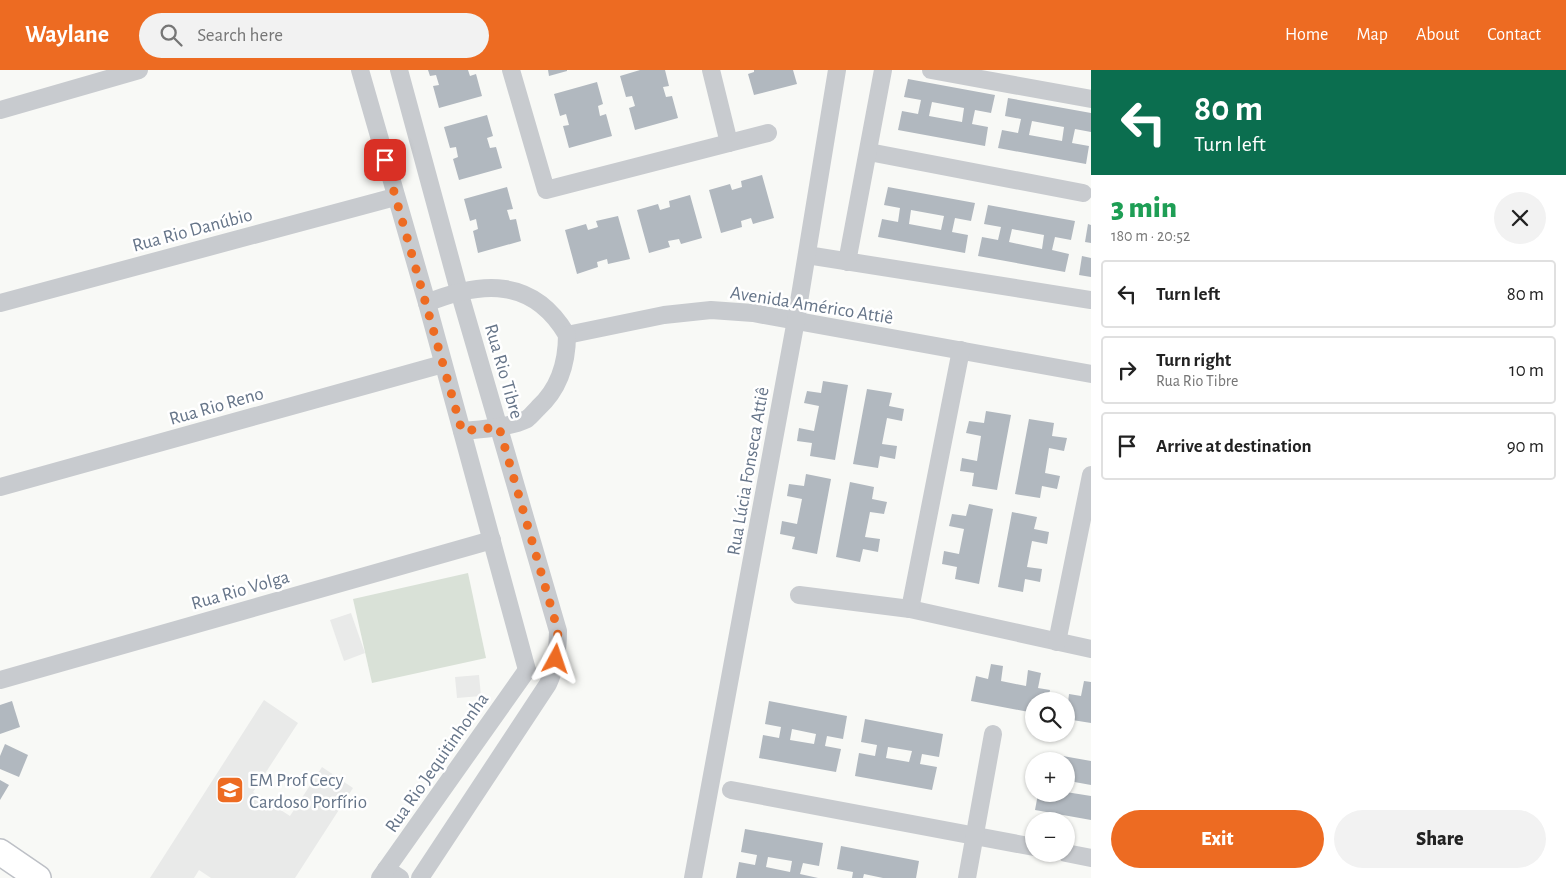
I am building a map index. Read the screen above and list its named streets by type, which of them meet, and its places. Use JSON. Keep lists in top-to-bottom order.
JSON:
{
  "streets": {
    "street": [
      "Rua Rio Danúbio",
      "Avenida Américo Attiê",
      "Rua Rio Tibre",
      "Rua Rio Reno",
      "Rua Lúcia Fonseca Attiê",
      "Rua Rio Volga",
      "Rua Rio Jequitinhonha"
    ]
  },
  "crossings": [
    ["Avenida Américo Attiê", "Rua Lúcia Fonseca Attiê"]
  ],
  "places": {
    "school or university": ["EM Prof Cecy Cardoso Porfírio"]
  },
  "page": {
    "header": "Waylane",
    "search": "Search here",
    "nav": [
      "Home",
      "Map",
      "About",
      "Contact"
    ],
    "turn": ["80 m", "Turn left"],
    "heading": ["3 min", "180 m · 20:52"],
    "list": [
      {
        "name": "Turn left",
        "value": "80 m"
      },
      {
        "name": "Turn right",
        "note": "Rua Rio Tibre",
        "value": "10 m"
      },
      {
        "name": "Arrive at destination",
        "value": "90 m"
      }
    ],
    "map_buttons": ["+", "−"],
    "buttons": ["Exit", "Share"]
  }
}
